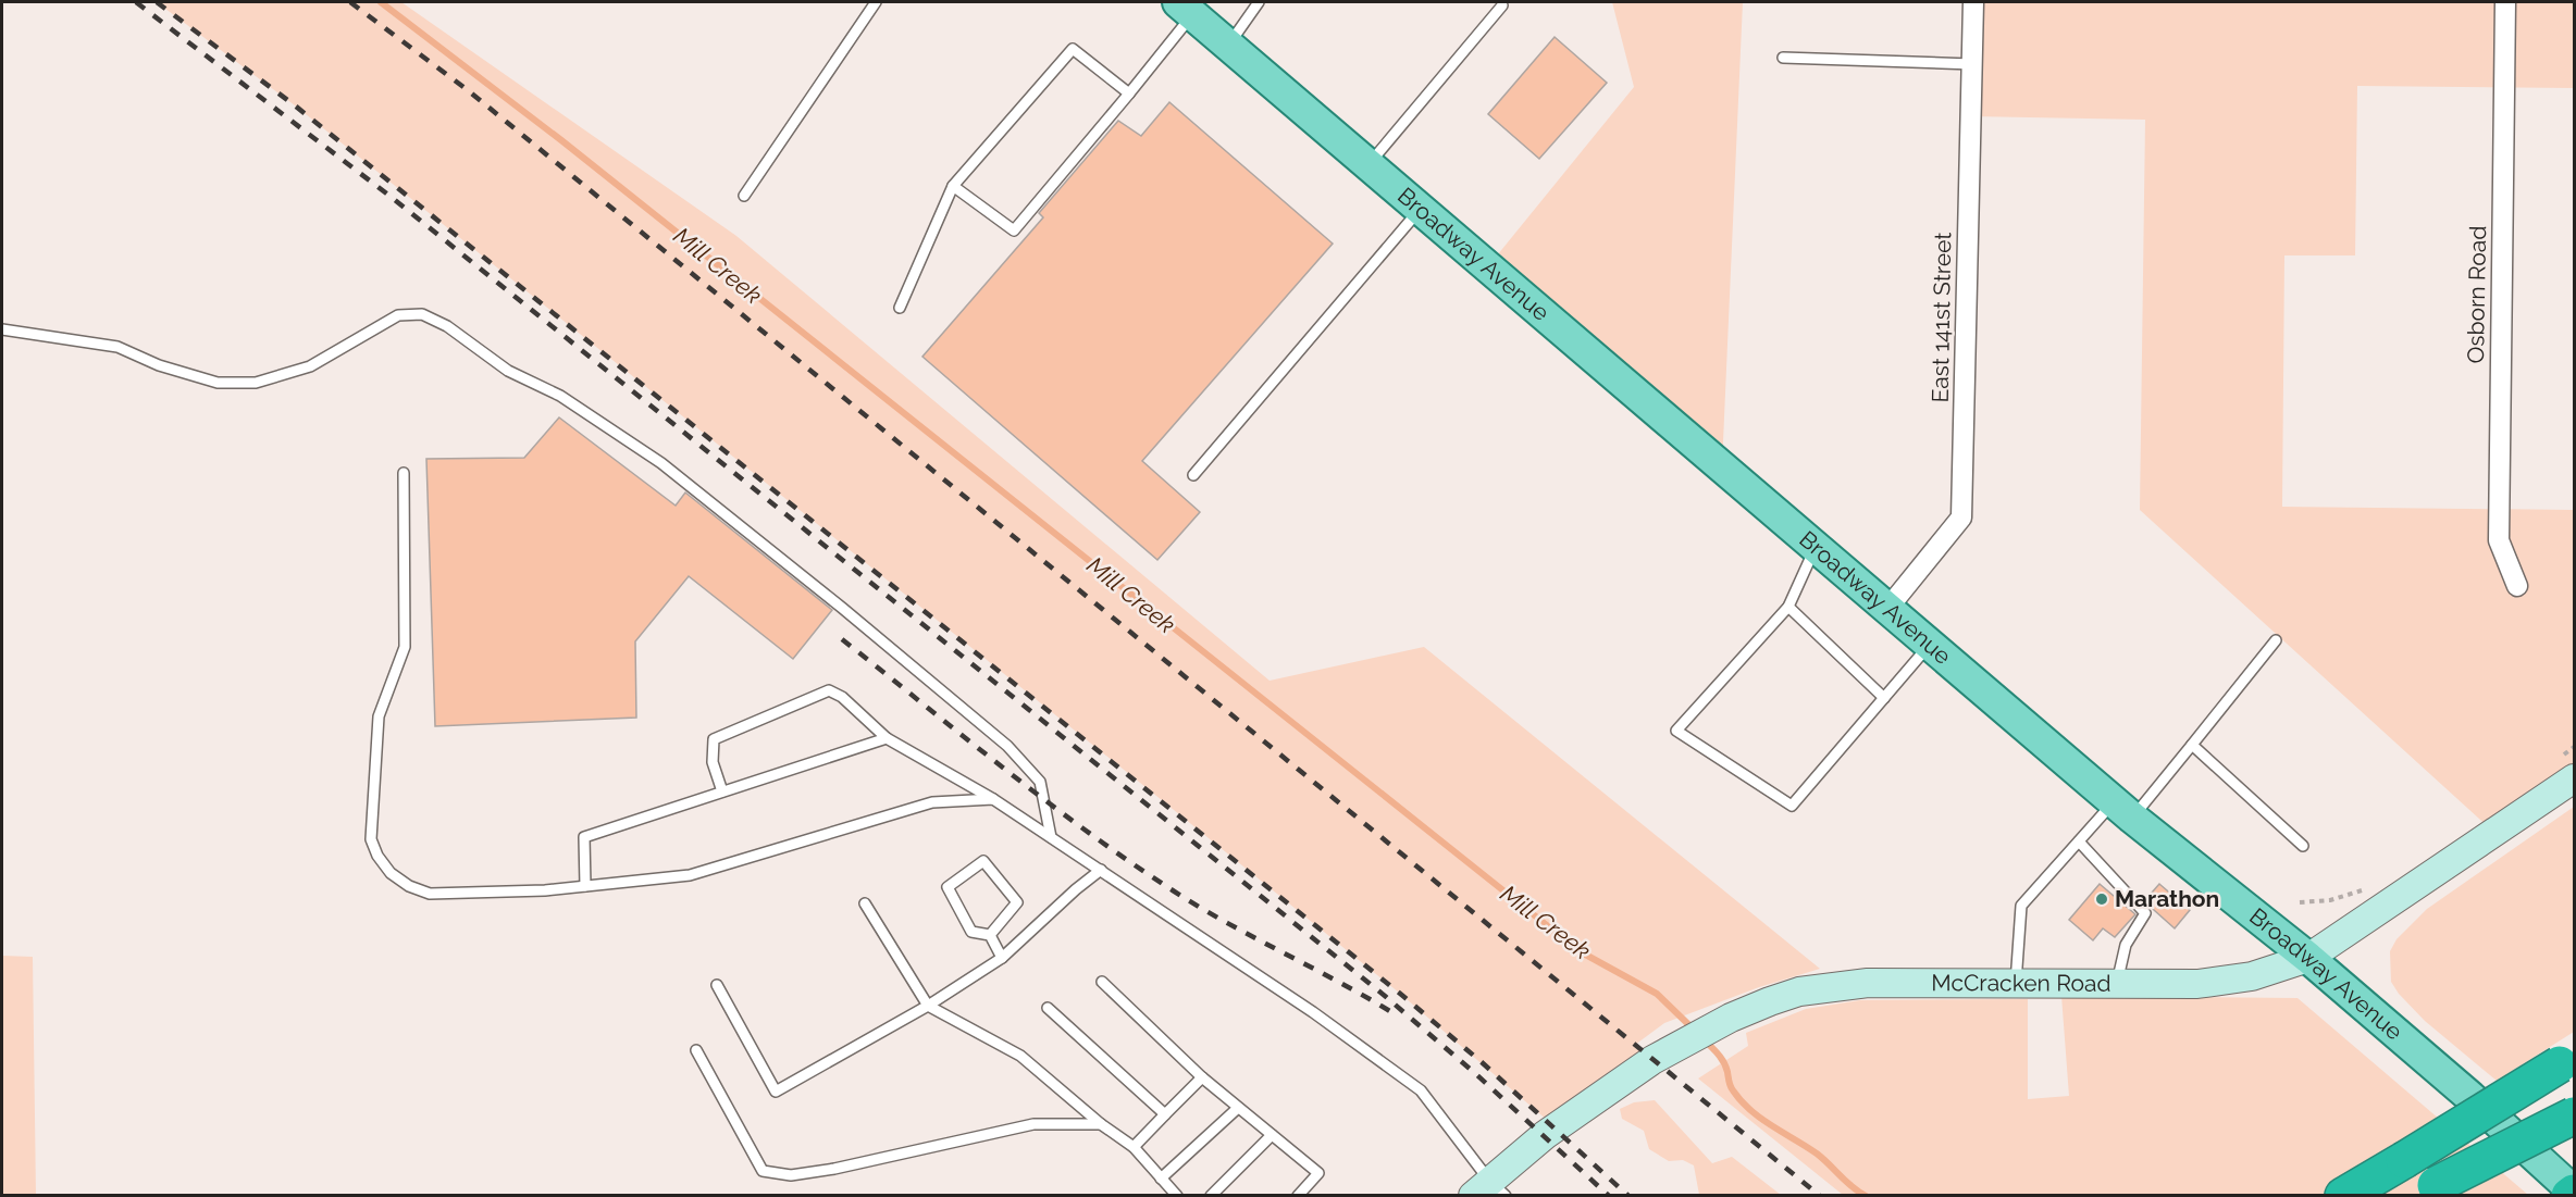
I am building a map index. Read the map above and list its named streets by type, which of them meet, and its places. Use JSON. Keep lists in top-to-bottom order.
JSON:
{
  "streets": {
    "main road": ["Broadway Avenue"],
    "street": ["Osborn Road", "East 141st Street", "McCracken Road"]
  },
  "crossings": [
    ["Broadway Avenue", "East 141st Street"],
    ["Broadway Avenue", "McCracken Road"]
  ],
  "water": ["Mill Creek"],
  "places": ["Marathon"]
}
